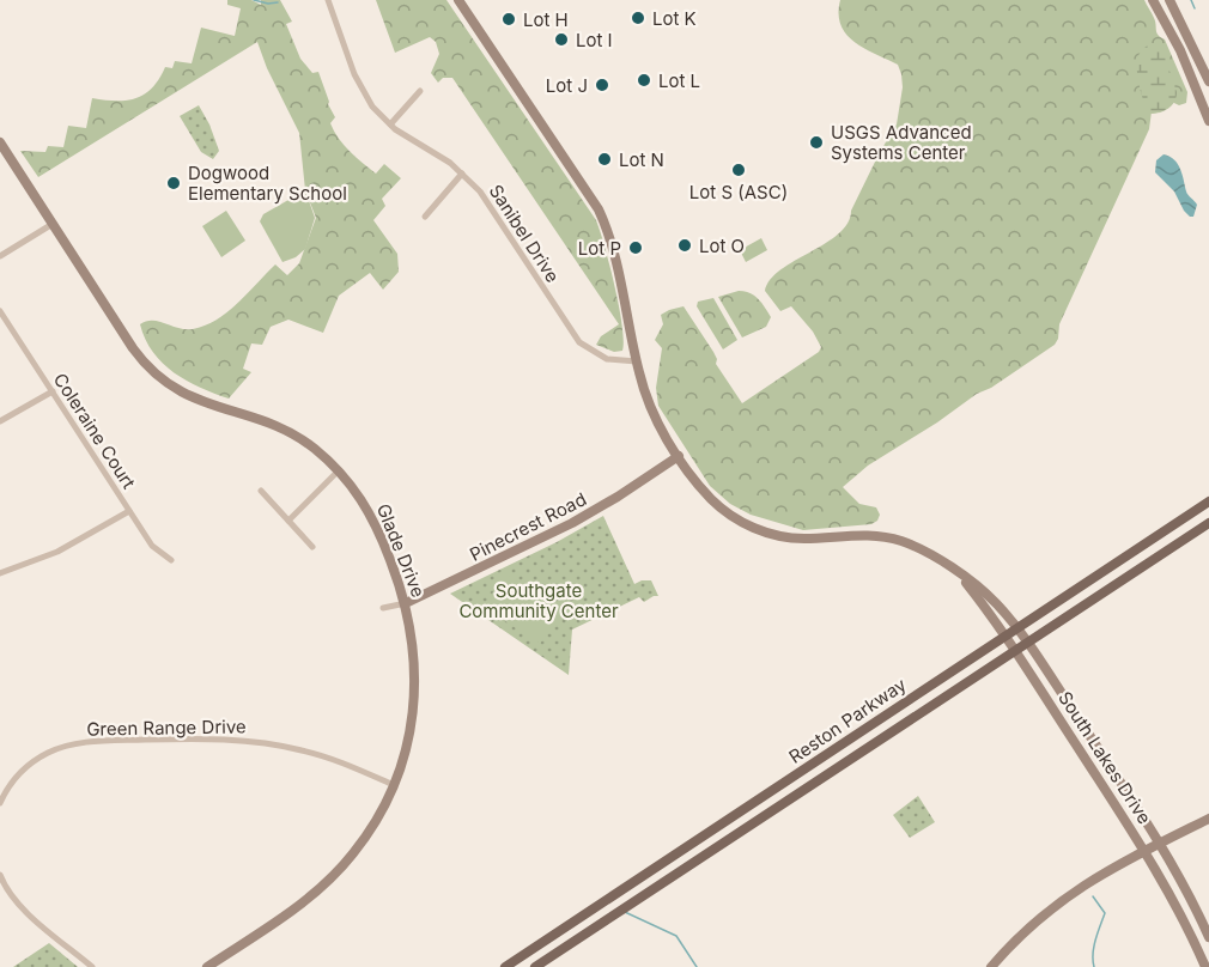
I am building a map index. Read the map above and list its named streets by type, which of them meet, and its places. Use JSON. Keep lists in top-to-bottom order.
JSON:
{
  "streets": {
    "main road": ["Reston Parkway"],
    "street": [
      "Sanibel Drive",
      "Coleraine Court",
      "Pinecrest Road",
      "Glade Drive",
      "Green Range Drive",
      "South Lakes Drive"
    ]
  },
  "crossings": [
    ["Sanibel Drive", "South Lakes Drive"],
    ["Pinecrest Road", "Glade Drive"],
    ["Pinecrest Road", "South Lakes Drive"],
    ["Glade Drive", "Green Range Drive"],
    ["Reston Parkway", "South Lakes Drive"]
  ],
  "parks": ["Southgate Community Center"],
  "places": [
    "Lot K",
    "Lot H",
    "Lot I",
    "Lot L",
    "Lot J",
    "USGS Advanced Systems Center",
    "Lot N",
    "Lot S (ASC)",
    "Dogwood Elementary School",
    "Lot O",
    "Lot P"
  ]
}
